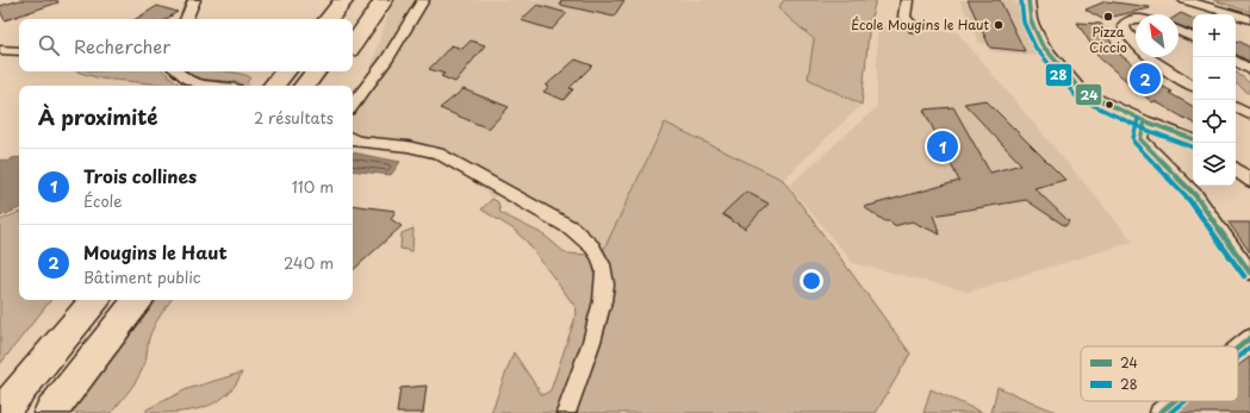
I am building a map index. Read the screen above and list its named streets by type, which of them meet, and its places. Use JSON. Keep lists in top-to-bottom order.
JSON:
{
  "places": ["Pizza Ciccio", "École Mougins le Haut"],
  "lines": ["transit line 24", "transit line 28"],
  "legend": ["24", "28"],
  "north": "top left",
  "page": {
    "map_buttons": ["+", "−"],
    "search": "Rechercher",
    "pins": ["2", "1"],
    "heading": ["À proximité", "2 résultats"],
    "list": [
      {
        "mark": "1",
        "name": "Trois collines",
        "note": "École",
        "value": "110 m"
      },
      {
        "mark": "2",
        "name": "Mougins le Haut",
        "note": "Bâtiment public",
        "value": "240 m"
      }
    ]
  }
}
